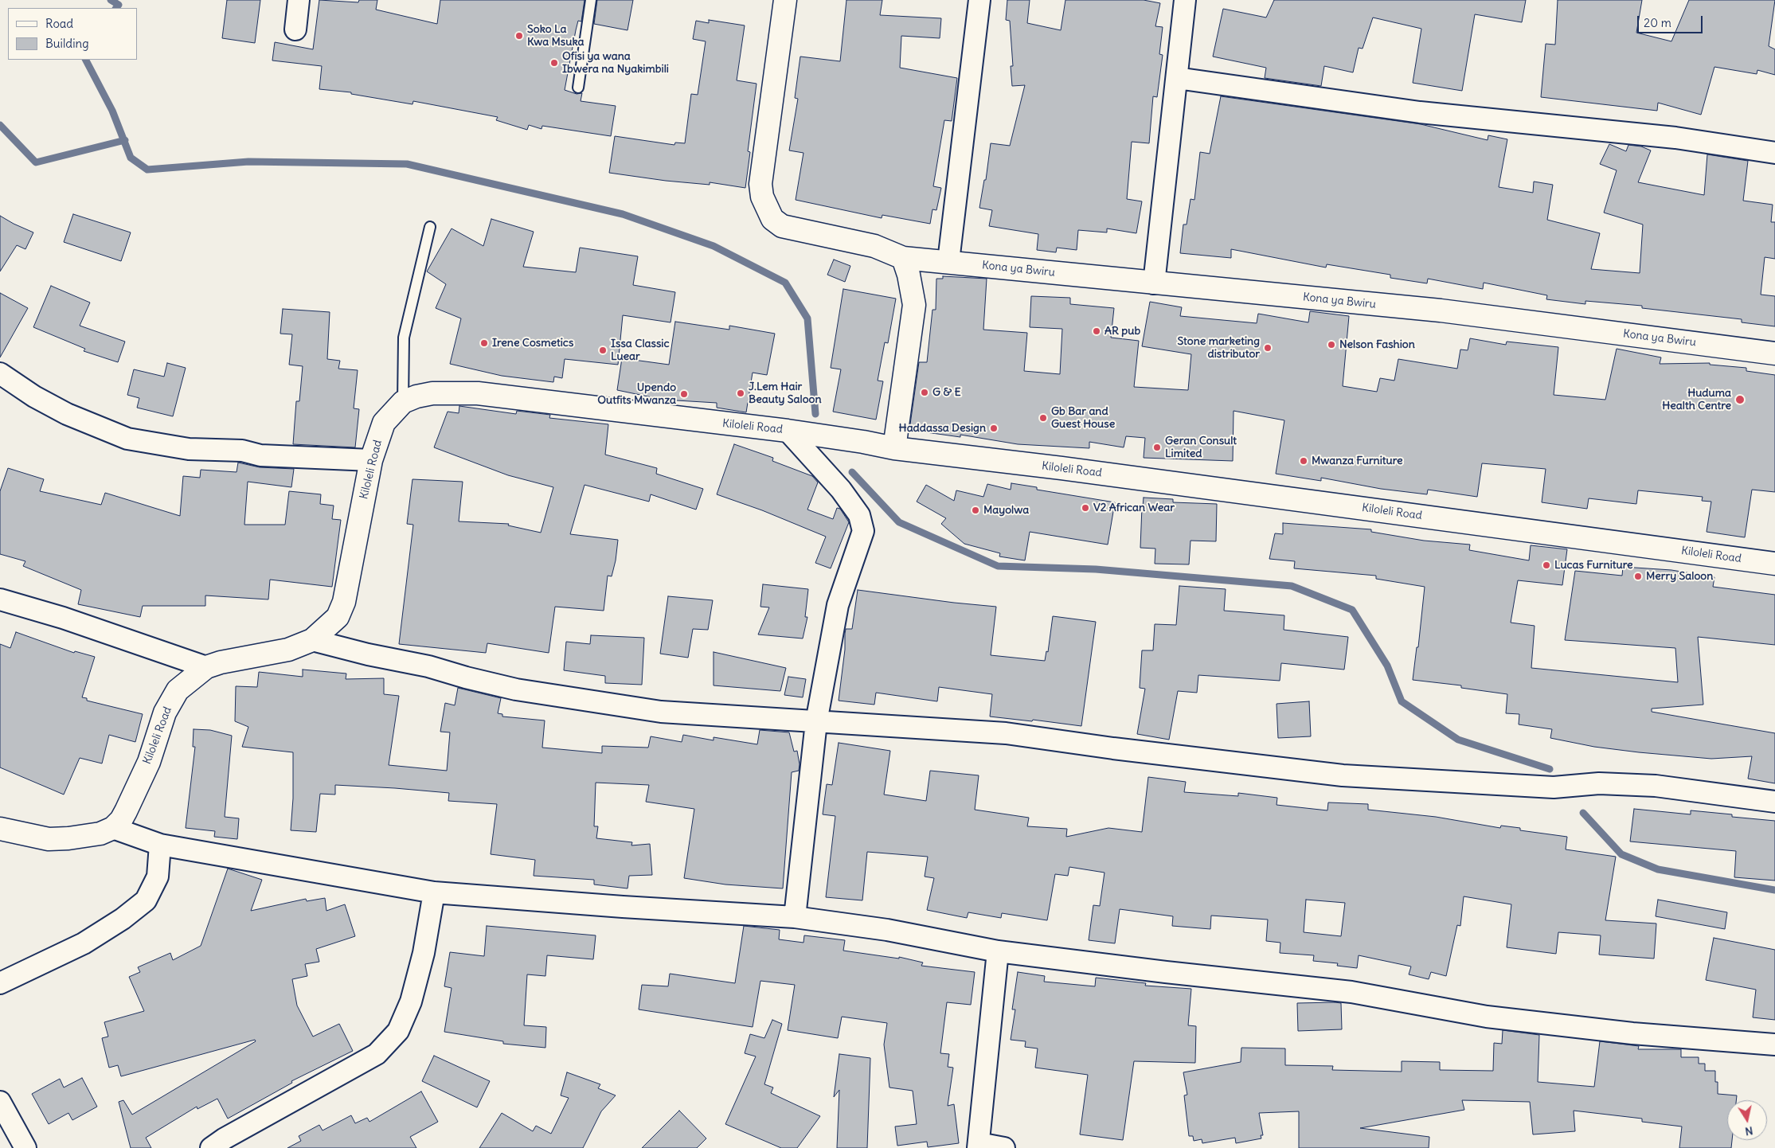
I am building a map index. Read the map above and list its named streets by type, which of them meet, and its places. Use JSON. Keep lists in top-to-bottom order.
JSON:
{
  "streets": {
    "main road": ["Kona ya Bwiru", "Kiloleli Road"]
  },
  "places": [
    "Soko La Kwa Msuka",
    "Ofisi ya wana Ibwera na Nyakimbili",
    "AR pub",
    "Irene Cosmetics",
    "Nelson Fashion",
    "Stone marketing distributor",
    "Issa Classic Luear",
    "G & E",
    "J.Lem Hair Beauty Saloon",
    "Upendo Outfits Mwanza",
    "Huduma Health Centre",
    "Gb Bar and Guest House",
    "Haddassa Design",
    "Geran Consult Limited",
    "Mwanza Furniture",
    "V2 African Wear",
    "Mayolwa",
    "Lucas Furniture",
    "Merry Saloon"
  ],
  "legend": ["Road", "Building"],
  "scale_bar": "20 m",
  "north": "bottom"
}
